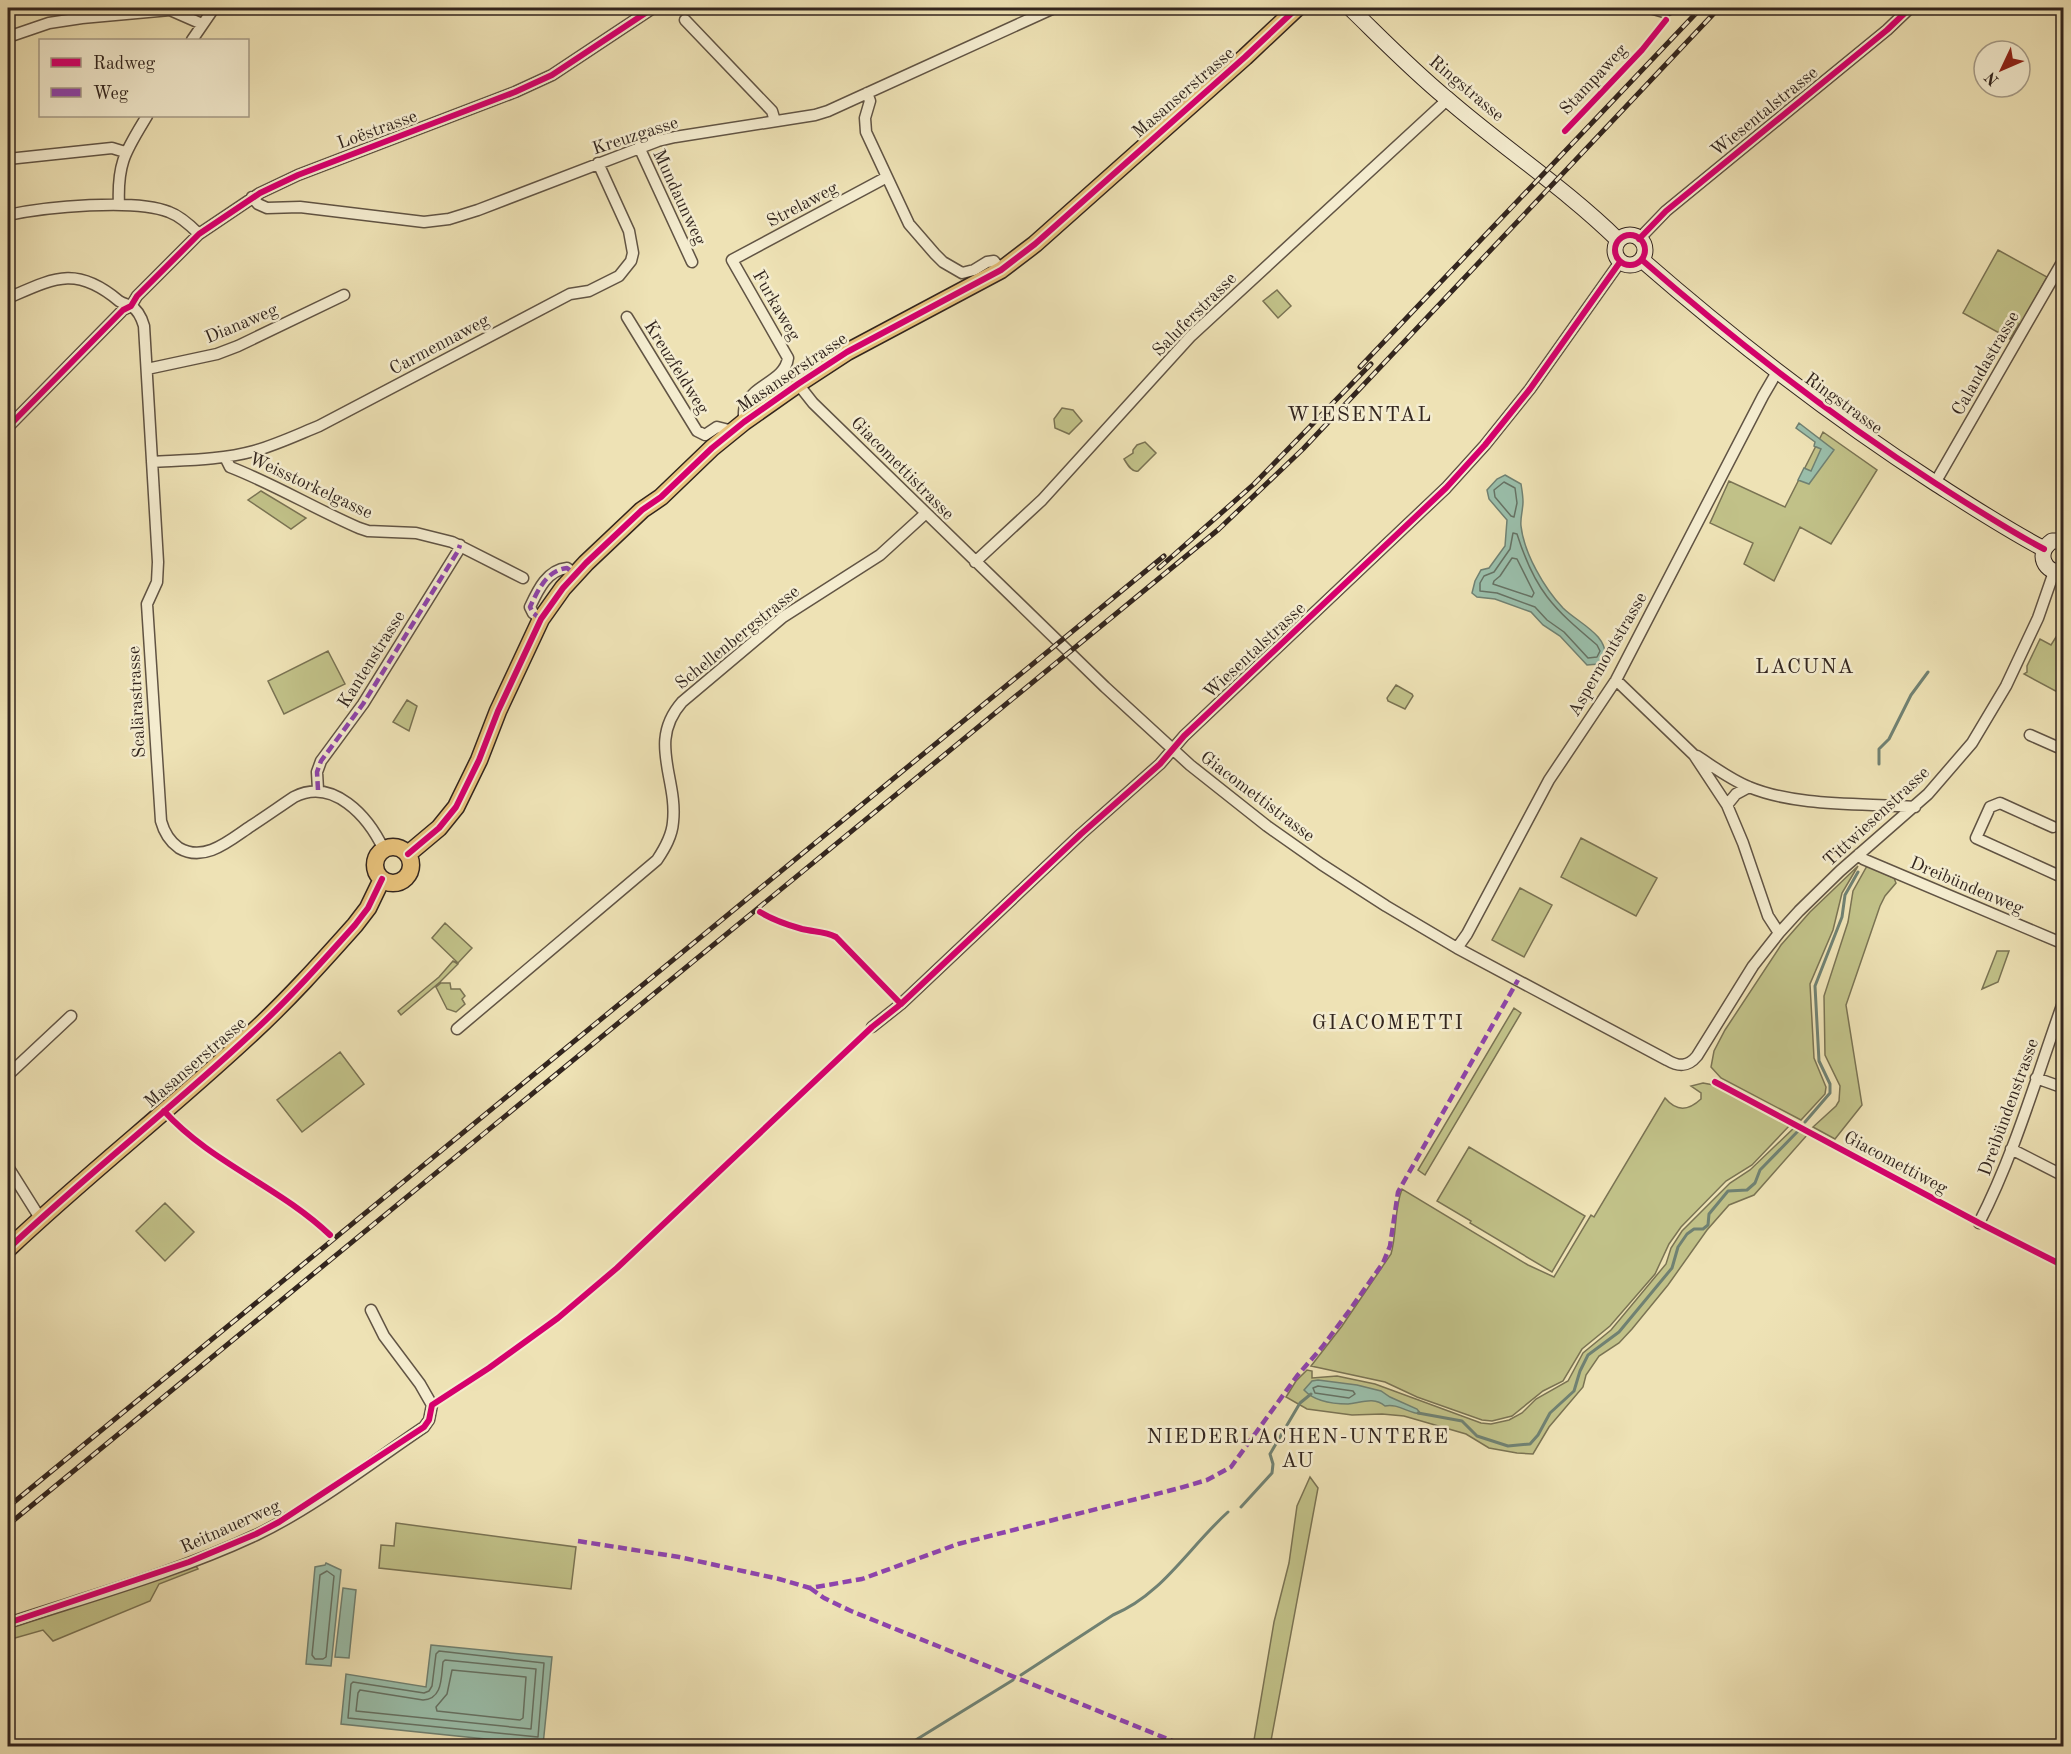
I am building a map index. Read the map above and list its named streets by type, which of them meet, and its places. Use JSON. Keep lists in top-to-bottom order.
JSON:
{
  "streets": {
    "main road": ["Ringstrasse", "Masanserstrasse"],
    "street": [
      "Wiesentalstrasse",
      "Loëstrasse",
      "Kreuzgasse",
      "Mundaunweg",
      "Strelaweg",
      "Furkaweg",
      "Saluferstrasse",
      "Dianaweg",
      "Carmennaweg",
      "Calandastrasse",
      "Kreuzfeldweg",
      "Giacomettistrasse",
      "Weisstorkelgasse",
      "Schellenbergstrasse",
      "Aspermontstrasse",
      "Kantenstrasse",
      "Scalärastrasse",
      "Tittwiesenstrasse",
      "Dreibündenweg",
      "Dreibündenstrasse",
      "Reitnauerweg"
    ],
    "cycle path": ["Stampaweg", "Giacomettiweg"]
  },
  "crossings": [
    ["Ringstrasse", "Wiesentalstrasse"],
    ["Ringstrasse", "Saluferstrasse"],
    ["Ringstrasse", "Calandastrasse"],
    ["Ringstrasse", "Aspermontstrasse"],
    ["Masanserstrasse", "Furkaweg"],
    ["Masanserstrasse", "Kreuzfeldweg"],
    ["Masanserstrasse", "Giacomettistrasse"],
    ["Wiesentalstrasse", "Giacomettistrasse"],
    ["Loëstrasse", "Kreuzgasse"],
    ["Loëstrasse", "Scalärastrasse"],
    ["Kreuzgasse", "Mundaunweg"],
    ["Kreuzgasse", "Carmennaweg"],
    ["Strelaweg", "Furkaweg"],
    ["Furkaweg", "Kreuzfeldweg"],
    ["Saluferstrasse", "Giacomettistrasse"],
    ["Dianaweg", "Scalärastrasse"],
    ["Carmennaweg", "Weisstorkelgasse"],
    ["Carmennaweg", "Scalärastrasse"],
    ["Giacomettistrasse", "Schellenbergstrasse"],
    ["Giacomettistrasse", "Aspermontstrasse"],
    ["Giacomettistrasse", "Tittwiesenstrasse"],
    ["Weisstorkelgasse", "Kantenstrasse"],
    ["Kantenstrasse", "Scalärastrasse"],
    ["Tittwiesenstrasse", "Dreibündenweg"]
  ],
  "districts": [
    "WIESENTAL",
    "LACUNA",
    "GIACOMETTI",
    "NIEDERLACHEN-UNTERE AU"
  ],
  "legend": ["Radweg", "Weg"],
  "north": "bottom left"
}
